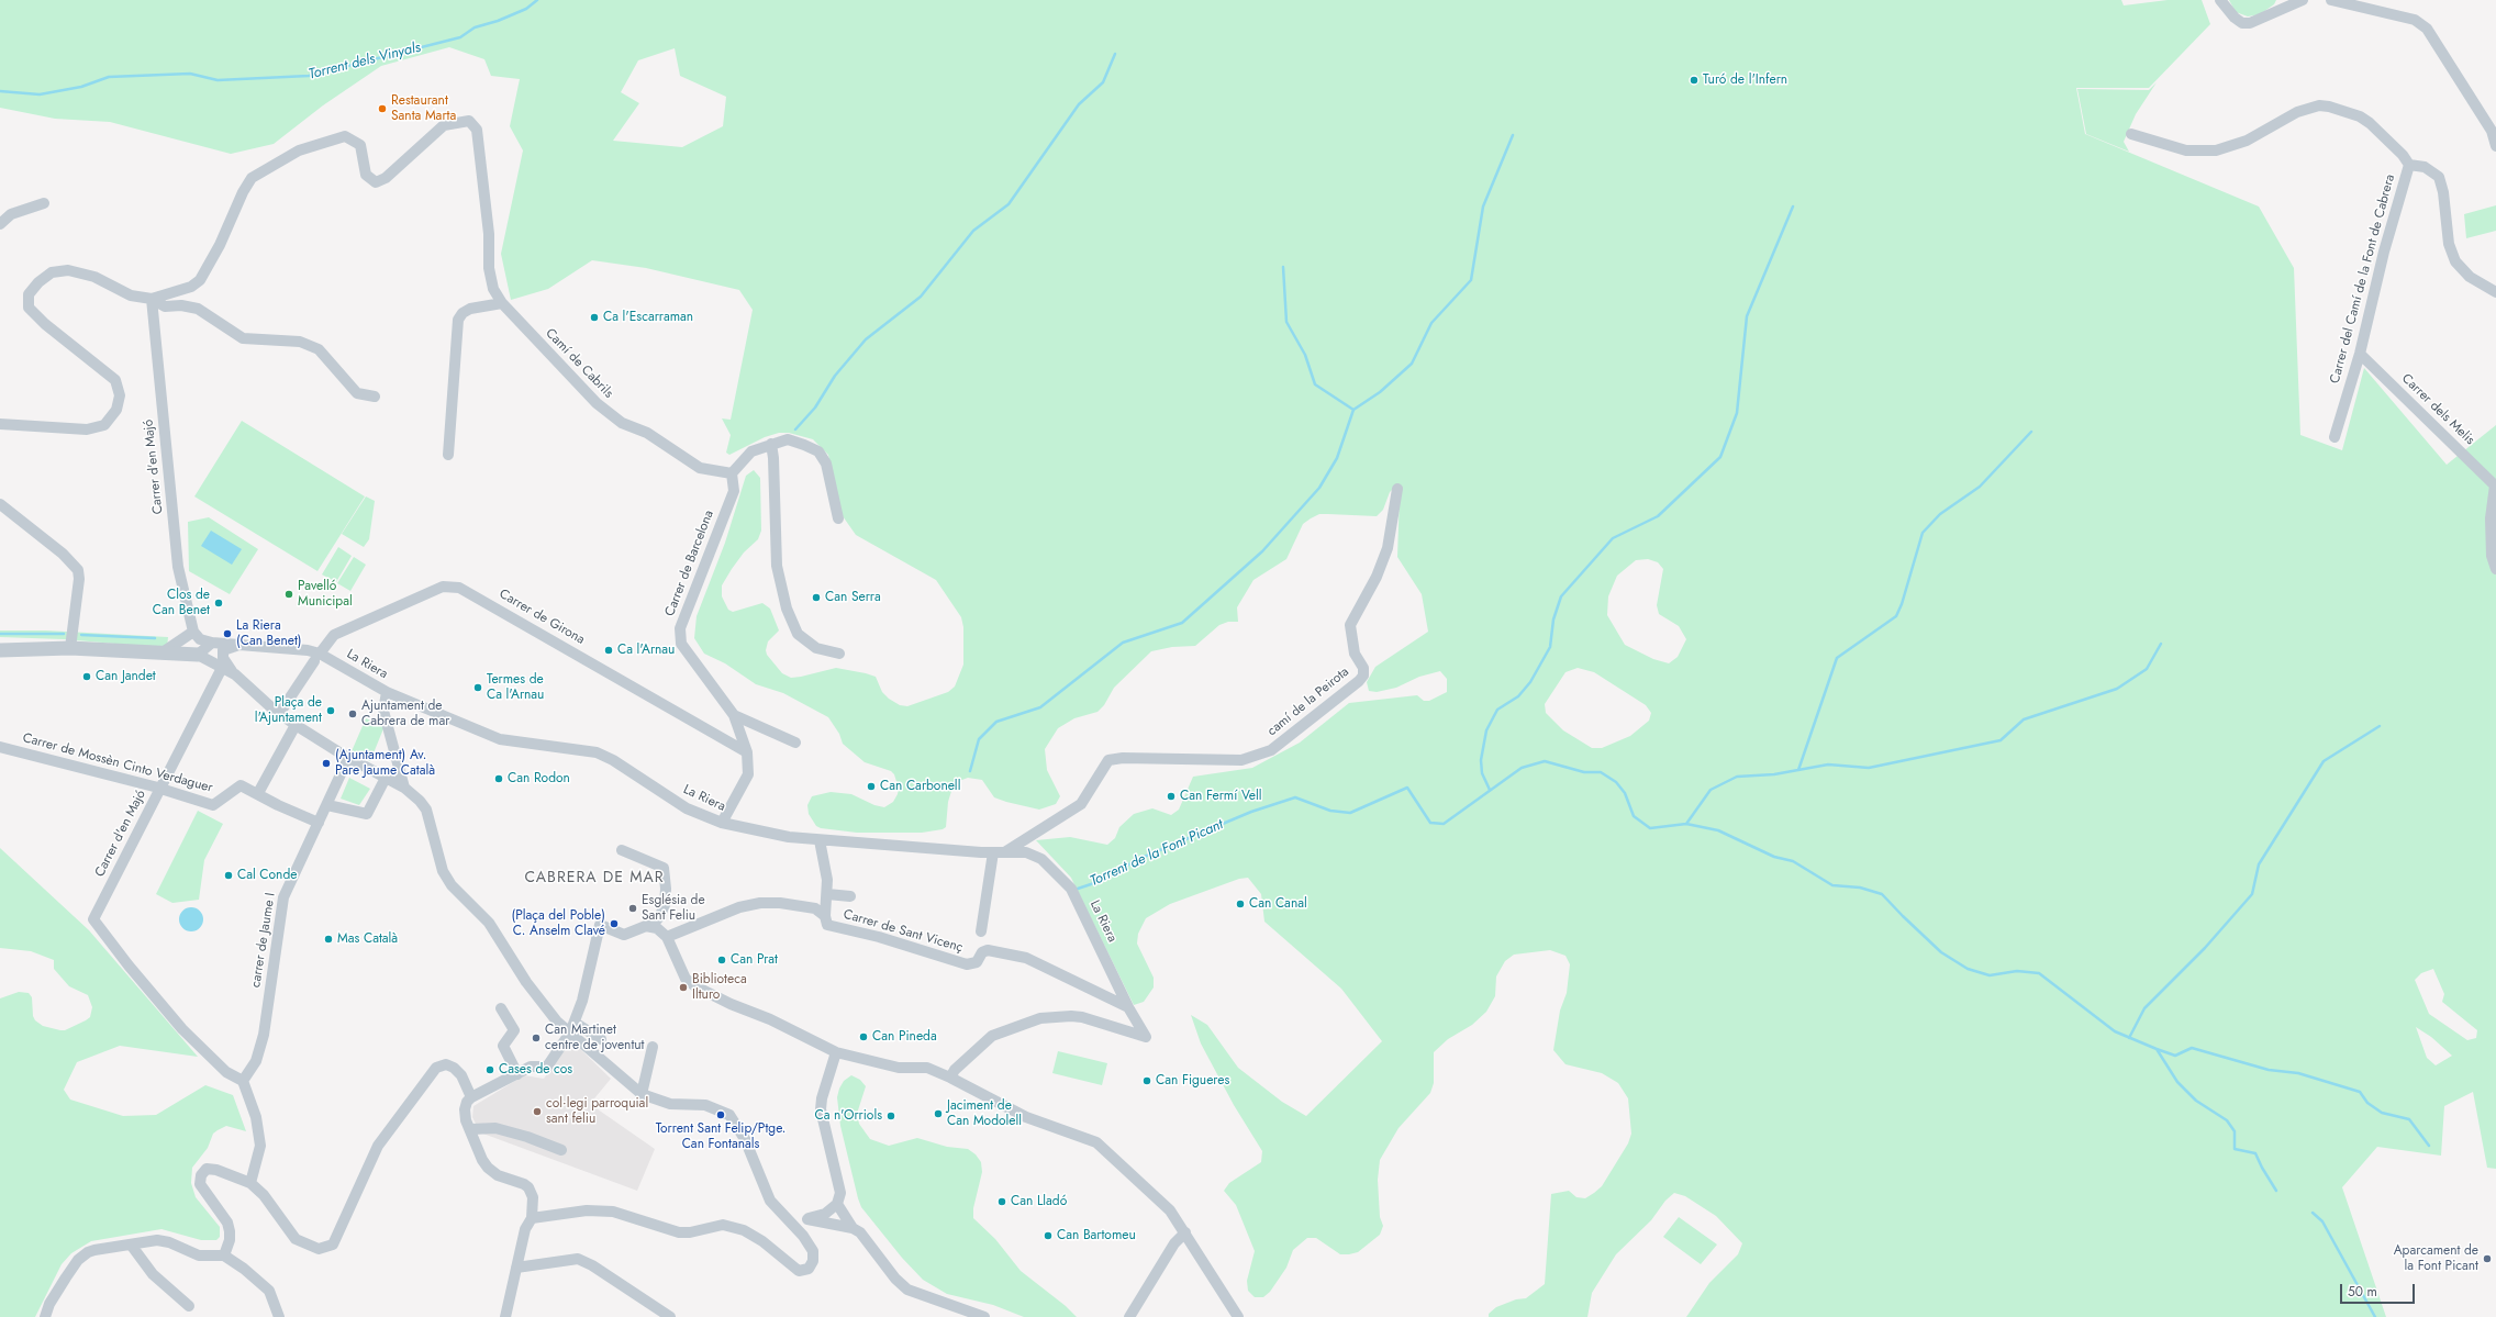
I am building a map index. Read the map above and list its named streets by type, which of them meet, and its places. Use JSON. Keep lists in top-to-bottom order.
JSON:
{
  "streets": {
    "street": [
      "Carrer del Camí de la Font de Cabrera",
      "Camí de Cabrils",
      "Carrer dels Melis",
      "Carrer d'en Majó",
      "Carrer de Barcelona",
      "Carrer de Girona",
      "La Riera",
      "camí de la Peirota",
      "Carrer de Mossèn Cinto Verdaguer",
      "Carrer de Sant Vicenç",
      "carrer de Jaume I"
    ]
  },
  "crossings": [
    ["Carrer del Camí de la Font de Cabrera", "Carrer dels Melis"],
    ["Camí de Cabrils", "Carrer d'en Majó"],
    ["Camí de Cabrils", "Carrer de Barcelona"],
    ["Carrer d'en Majó", "Carrer de Mossèn Cinto Verdaguer"],
    ["Carrer d'en Majó", "carrer de Jaume I"],
    ["Carrer de Barcelona", "Carrer de Girona"],
    ["Carrer de Barcelona", "La Riera"],
    ["Carrer de Girona", "La Riera"],
    ["La Riera", "camí de la Peirota"],
    ["La Riera", "Carrer de Sant Vicenç"],
    ["Carrer de Mossèn Cinto Verdaguer", "carrer de Jaume I"]
  ],
  "districts": ["CABRERA DE MAR"],
  "water": ["Torrent dels Vinyals", "Torrent de la Font Picant"],
  "places": [
    "Turó de l'Infern",
    "Restaurant Santa Marta",
    "Ca l'Escarraman",
    "Pavelló Municipal",
    "Can Serra",
    "Clos de Can Benet",
    "La Riera (Can Benet)",
    "Ca l'Arnau",
    "Can Jandet",
    "Termes de Ca l'Arnau",
    "Plaça de l'Ajuntament",
    "Ajuntament de Cabrera de mar",
    "(Ajuntament) Av. Pare Jaume Català",
    "Can Rodon",
    "Can Carbonell",
    "Can Fermí Vell",
    "Cal Conde",
    "Can Canal",
    "Església de Sant Feliu",
    "(Plaça del Poble) C. Anselm Clavé",
    "Mas Català",
    "Can Prat",
    "Biblioteca Ilturo",
    "Can Pineda",
    "Can Martinet centre de joventut",
    "Cases de cos",
    "Can Figueres",
    "col·legi parroquial sant feliu",
    "Jaciment de Can Modolell",
    "Torrent Sant Felip/Ptge. Can Fontanals",
    "Ca n'Orriols",
    "Can Lladó",
    "Can Bartomeu",
    "Aparcament de la Font Picant"
  ],
  "scale_bar": "50 m"
}
